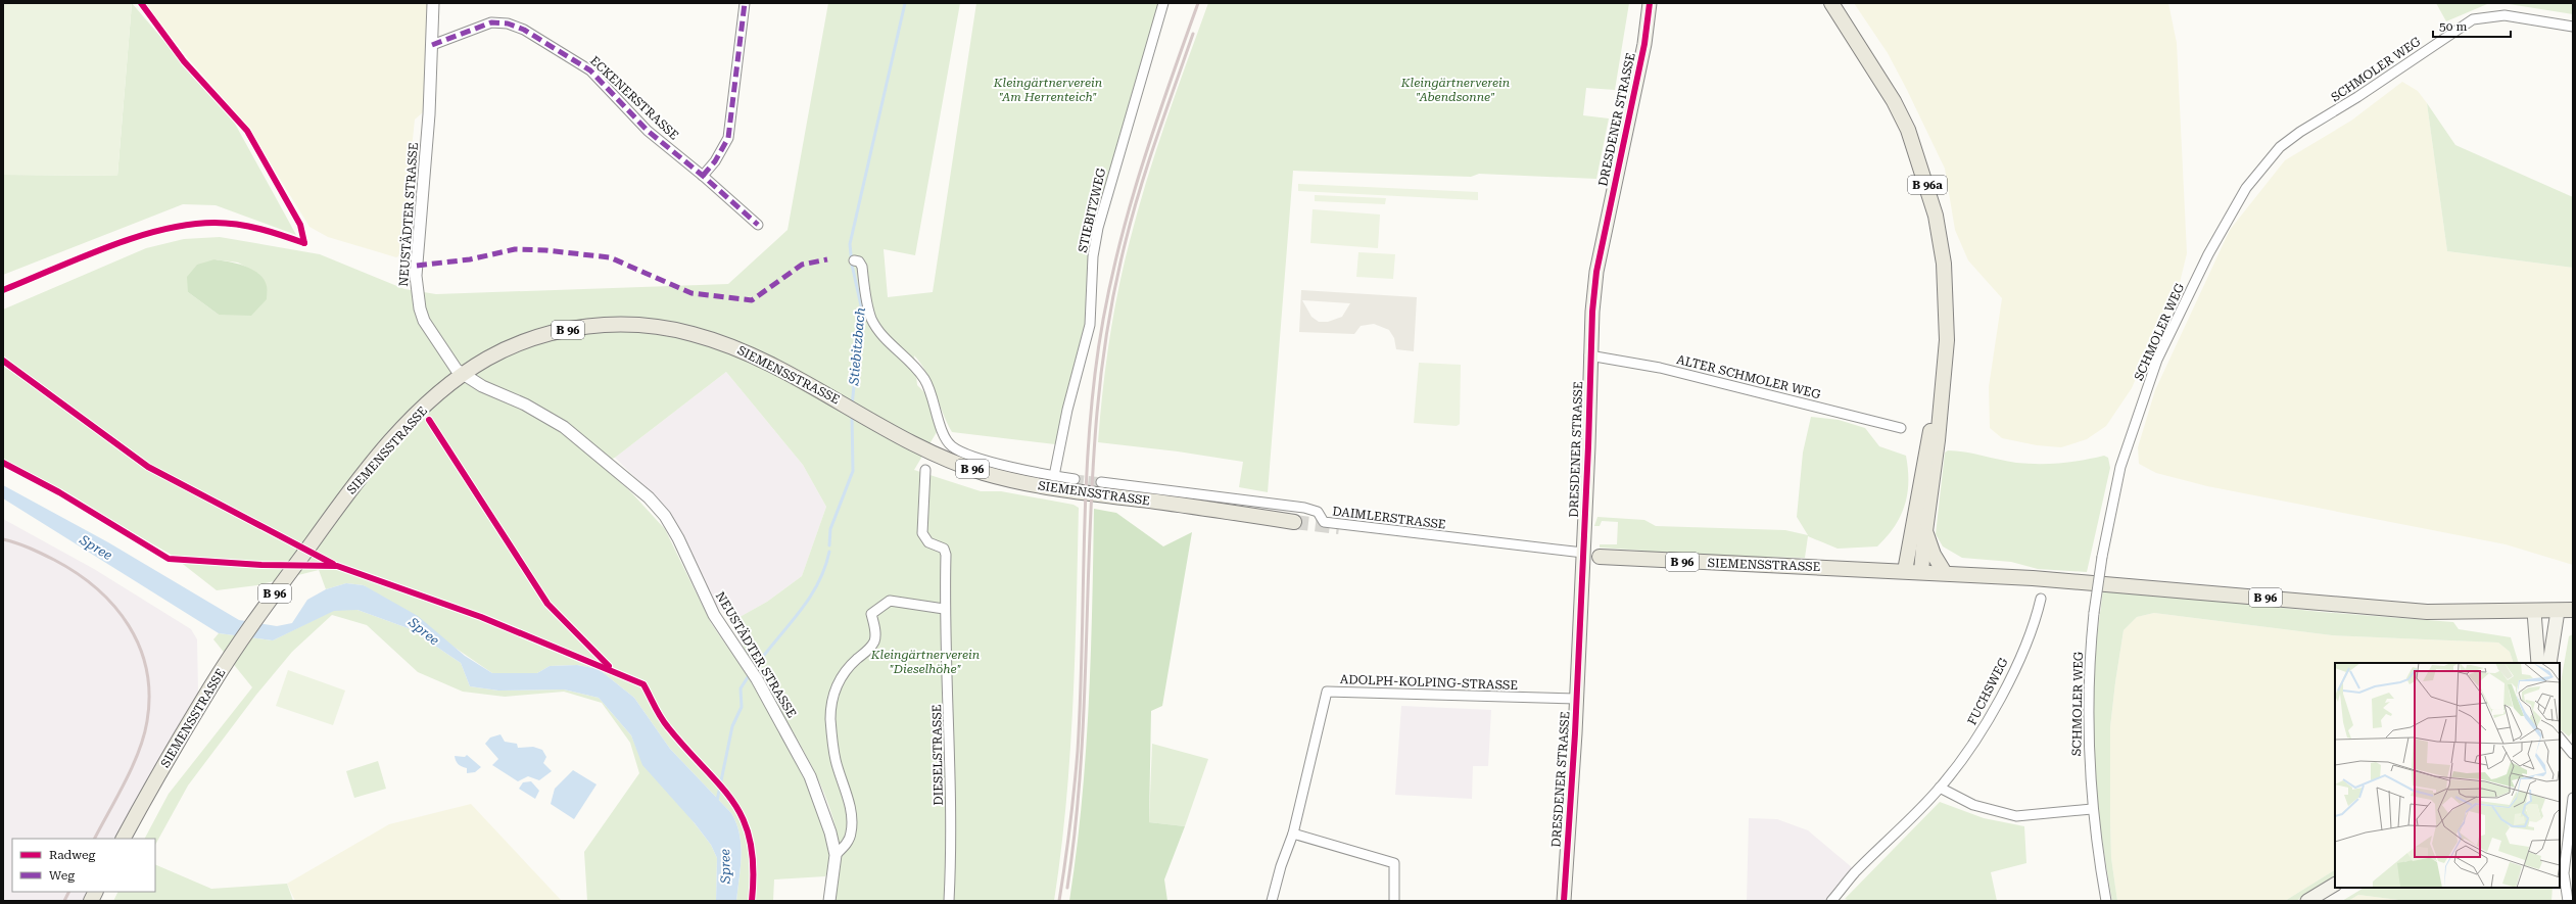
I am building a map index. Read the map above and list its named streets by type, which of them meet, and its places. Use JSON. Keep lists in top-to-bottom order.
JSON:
{
  "streets": {
    "main road": [
      "DRESDENER STRASSE",
      "B 96a",
      "B 96",
      "SIEMENSSTRASSE"
    ],
    "street": [
      "SCHMOLER WEG",
      "ECKENERSTRASSE",
      "STIEBITZWEG",
      "NEUSTÄDTER STRASSE",
      "ALTER SCHMOLER WEG",
      "DAIMLERSTRASSE",
      "ADOLPH-KOLPING-STRASSE",
      "FUCHSWEG",
      "DIESELSTRASSE"
    ]
  },
  "crossings": [
    ["ECKENERSTRASSE", "NEUSTÄDTER STRASSE"],
    ["DRESDENER STRASSE", "ALTER SCHMOLER WEG"],
    ["DRESDENER STRASSE", "DAIMLERSTRASSE"],
    ["DRESDENER STRASSE", "ADOLPH-KOLPING-STRASSE"],
    ["B 96a", "B 96"],
    ["B 96a", "SIEMENSSTRASSE"],
    ["NEUSTÄDTER STRASSE", "SIEMENSSTRASSE"],
    ["B 96", "SIEMENSSTRASSE"]
  ],
  "water": ["Stiebitzbach", "Spree"],
  "parks": ["Kleingärtnerverein \"Am Herrenteich\"", "Kleingärtnerverein \"Abendsonne\"", "Kleingärtnerverein \"Dieselhöhe\""],
  "legend": ["Radweg", "Weg"],
  "scale_bar": "50 m"
}
